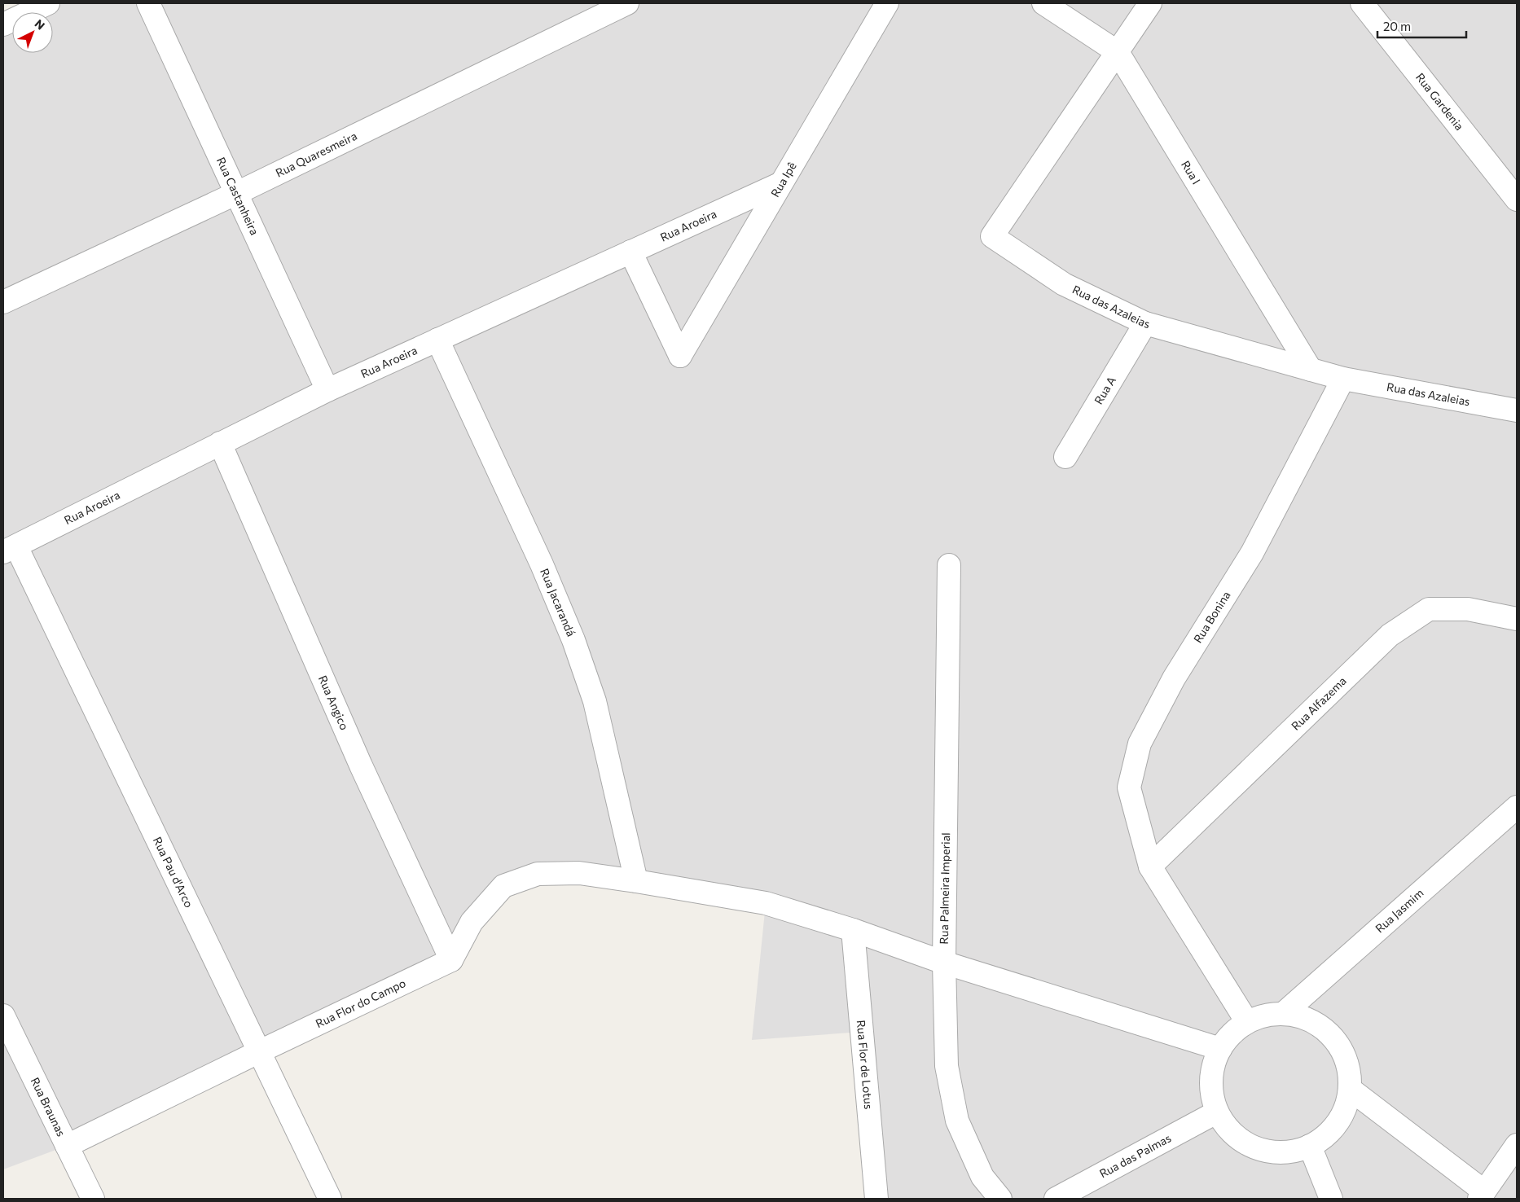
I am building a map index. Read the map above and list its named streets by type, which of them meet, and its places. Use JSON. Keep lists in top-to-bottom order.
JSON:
{
  "streets": {
    "street": [
      "Rua Gardenia",
      "Rua Quaresmeira",
      "Rua I",
      "Rua Ipê",
      "Rua Castanheira",
      "Rua Aroeira",
      "Rua das Azaleias",
      "Rua A",
      "Rua Jacarandá",
      "Rua Bonina",
      "Rua Angico",
      "Rua Alfazema",
      "Rua Pau d'Arco",
      "Rua Palmeira Imperial",
      "Rua Jasmim",
      "Rua Flor do Campo",
      "Rua Flor de Lotus",
      "Rua Braunas",
      "Rua das Palmas"
    ]
  },
  "crossings": [
    ["Rua Quaresmeira", "Rua Castanheira"],
    ["Rua I", "Rua das Azaleias"],
    ["Rua Ipê", "Rua Aroeira"],
    ["Rua Castanheira", "Rua Aroeira"],
    ["Rua Aroeira", "Rua Jacarandá"],
    ["Rua Aroeira", "Rua Angico"],
    ["Rua Aroeira", "Rua Pau d'Arco"],
    ["Rua das Azaleias", "Rua A"],
    ["Rua das Azaleias", "Rua Bonina"],
    ["Rua Bonina", "Rua Alfazema"],
    ["Rua Bonina", "Rua Jasmim"],
    ["Rua Bonina", "Rua das Palmas"],
    ["Rua Angico", "Rua Flor do Campo"],
    ["Rua Pau d'Arco", "Rua Flor do Campo"],
    ["Rua Jasmim", "Rua das Palmas"],
    ["Rua Flor do Campo", "Rua Braunas"]
  ],
  "scale_bar": "20 m",
  "north": "top right"
}
